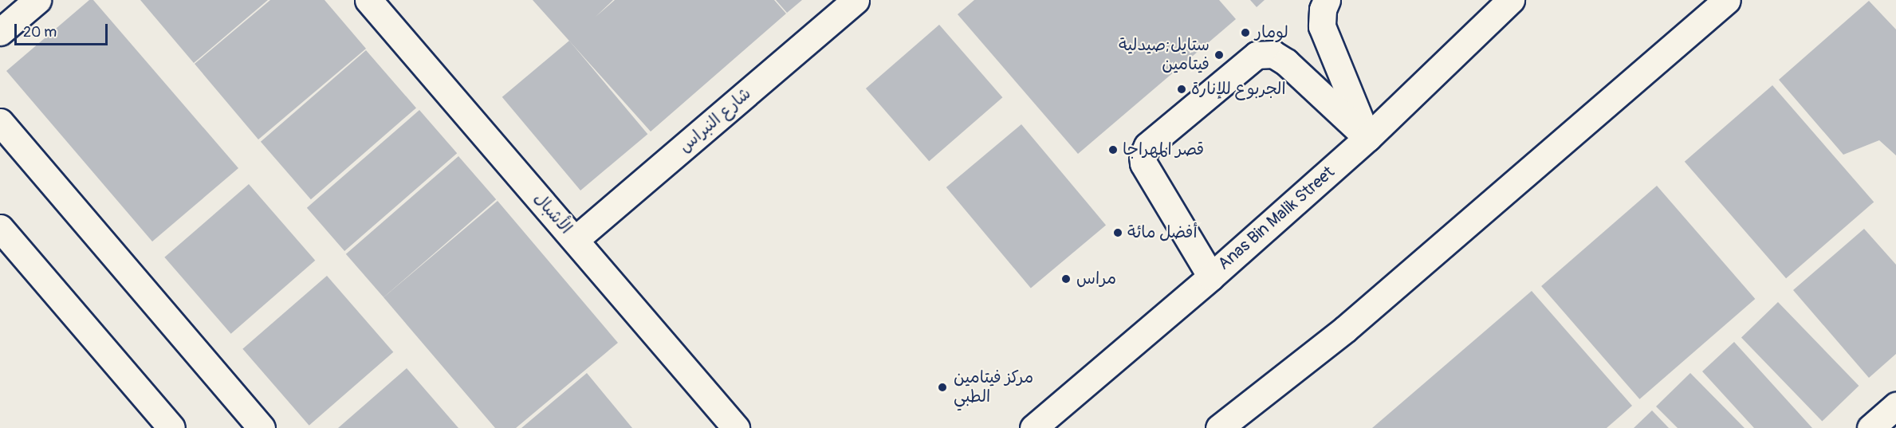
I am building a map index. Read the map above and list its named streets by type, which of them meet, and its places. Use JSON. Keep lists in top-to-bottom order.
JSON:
{
  "streets": {
    "street": ["شارع النبراس", "الأشبال", "Anas Bin Malik Street"]
  },
  "crossings": [
    ["شارع النبراس", "الأشبال"]
  ],
  "places": [
    "لومار",
    "ستايل;صيدلية فيتامين",
    "الجربوع للإنارة",
    "قصر المهراجا",
    "أفضل مائة",
    "مراس",
    "مركز فيتامين الطبي"
  ],
  "scale_bar": "20 m"
}
